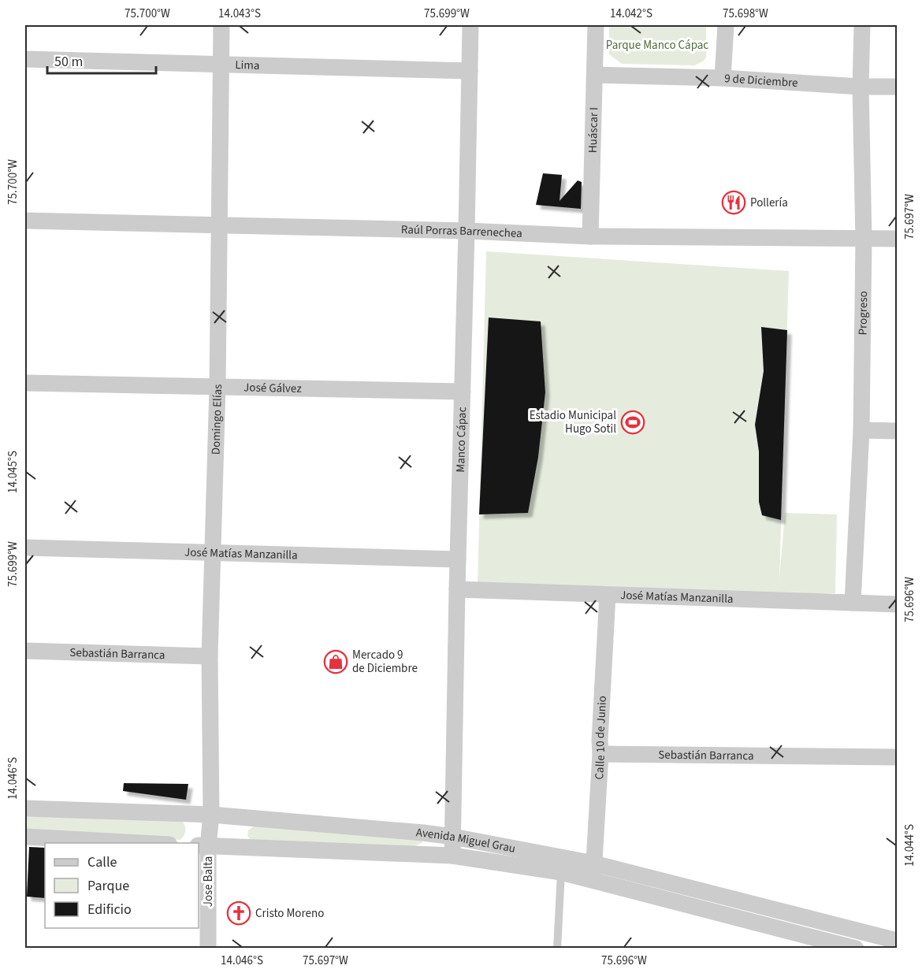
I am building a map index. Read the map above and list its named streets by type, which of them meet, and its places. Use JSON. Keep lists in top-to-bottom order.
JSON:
{
  "streets": {
    "street": [
      "Lima",
      "9 de Diciembre",
      "Huáscar I",
      "Raúl Porras Barrenechea",
      "Progreso",
      "José Gálvez",
      "Domingo Elías",
      "Manco Cápac",
      "José Matías Manzanilla",
      "Sebastián Barranca",
      "Calle 10 de Junio",
      "Avenida Miguel Grau",
      "Jose Balta"
    ]
  },
  "crossings": [
    ["Lima", "Domingo Elías"],
    ["Lima", "Manco Cápac"],
    ["9 de Diciembre", "Huáscar I"],
    ["9 de Diciembre", "Progreso"],
    ["Huáscar I", "Raúl Porras Barrenechea"],
    ["Raúl Porras Barrenechea", "Progreso"],
    ["Raúl Porras Barrenechea", "Domingo Elías"],
    ["Raúl Porras Barrenechea", "Manco Cápac"],
    ["Progreso", "José Matías Manzanilla"],
    ["José Gálvez", "Domingo Elías"],
    ["José Gálvez", "Manco Cápac"],
    ["Domingo Elías", "José Matías Manzanilla"],
    ["Domingo Elías", "Sebastián Barranca"],
    ["Domingo Elías", "Avenida Miguel Grau"],
    ["Domingo Elías", "Jose Balta"],
    ["Manco Cápac", "José Matías Manzanilla"],
    ["Manco Cápac", "Avenida Miguel Grau"],
    ["José Matías Manzanilla", "Calle 10 de Junio"],
    ["Sebastián Barranca", "Calle 10 de Junio"],
    ["Calle 10 de Junio", "Avenida Miguel Grau"],
    ["Avenida Miguel Grau", "Jose Balta"]
  ],
  "parks": ["Parque Manco Cápac"],
  "places": {
    "restaurant": ["Pollería"],
    "sports": ["Estadio Municipal Hugo Sotil"],
    "shop": ["Mercado 9 de Diciembre"],
    "church": ["Cristo Moreno"]
  },
  "legend": ["Calle", "Parque", "Edificio"],
  "scale_bar": "50 m",
  "coordinates": [
    "75.700°W",
    "14.043°S",
    "75.699°W",
    "14.042°S",
    "75.698°W",
    "75.697°W",
    "14.045°S",
    "75.696°W",
    "14.046°S",
    "14.044°S"
  ]
}
